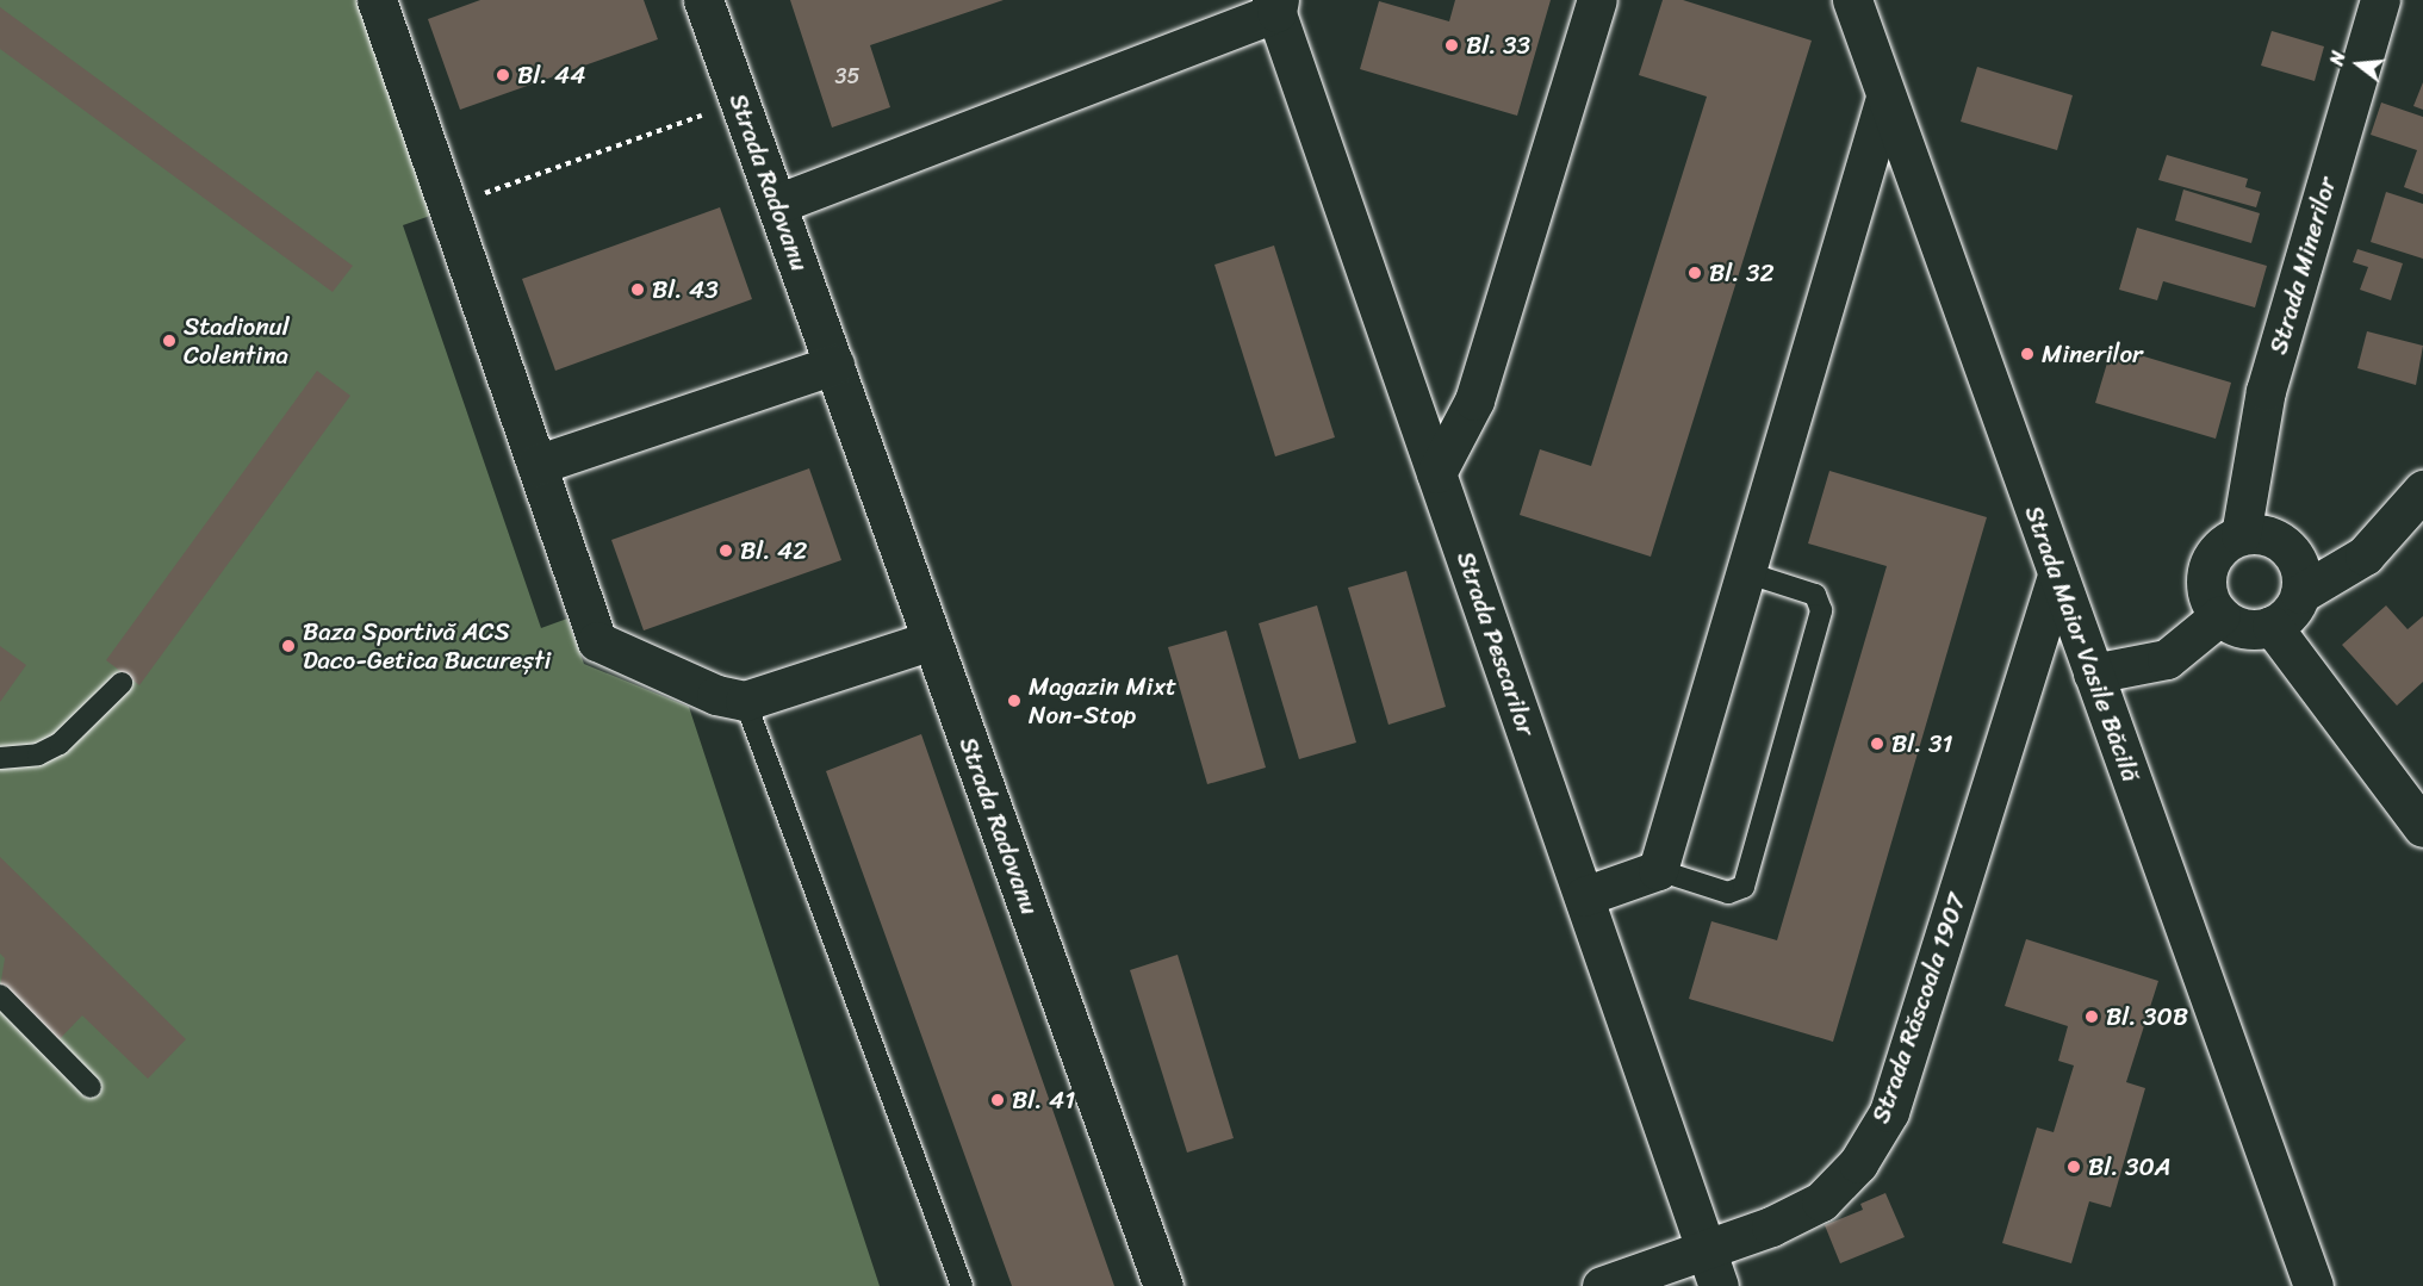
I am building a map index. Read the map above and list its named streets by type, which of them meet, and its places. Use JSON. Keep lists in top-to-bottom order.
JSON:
{
  "streets": {
    "street": [
      "Strada Radovanu",
      "Strada Minerilor",
      "Strada Pescarilor",
      "Strada Maior Vasile Băcilă",
      "Strada Răscoala 1907"
    ]
  },
  "crossings": [
    ["Strada Pescarilor", "Strada Răscoala 1907"],
    ["Strada Maior Vasile Băcilă", "Strada Răscoala 1907"]
  ],
  "places": [
    "Bl. 33",
    "Bl. 44",
    "Bl. 32",
    "Bl. 43",
    "Stadionul Colentina",
    "Minerilor",
    "Bl. 42",
    "Baza Sportivă ACS Daco-Getica București",
    "Magazin Mixt Non-Stop",
    "Bl. 31",
    "Bl. 30B",
    "Bl. 41",
    "Bl. 30A"
  ],
  "house_numbers": ["35"],
  "north": "left"
}
